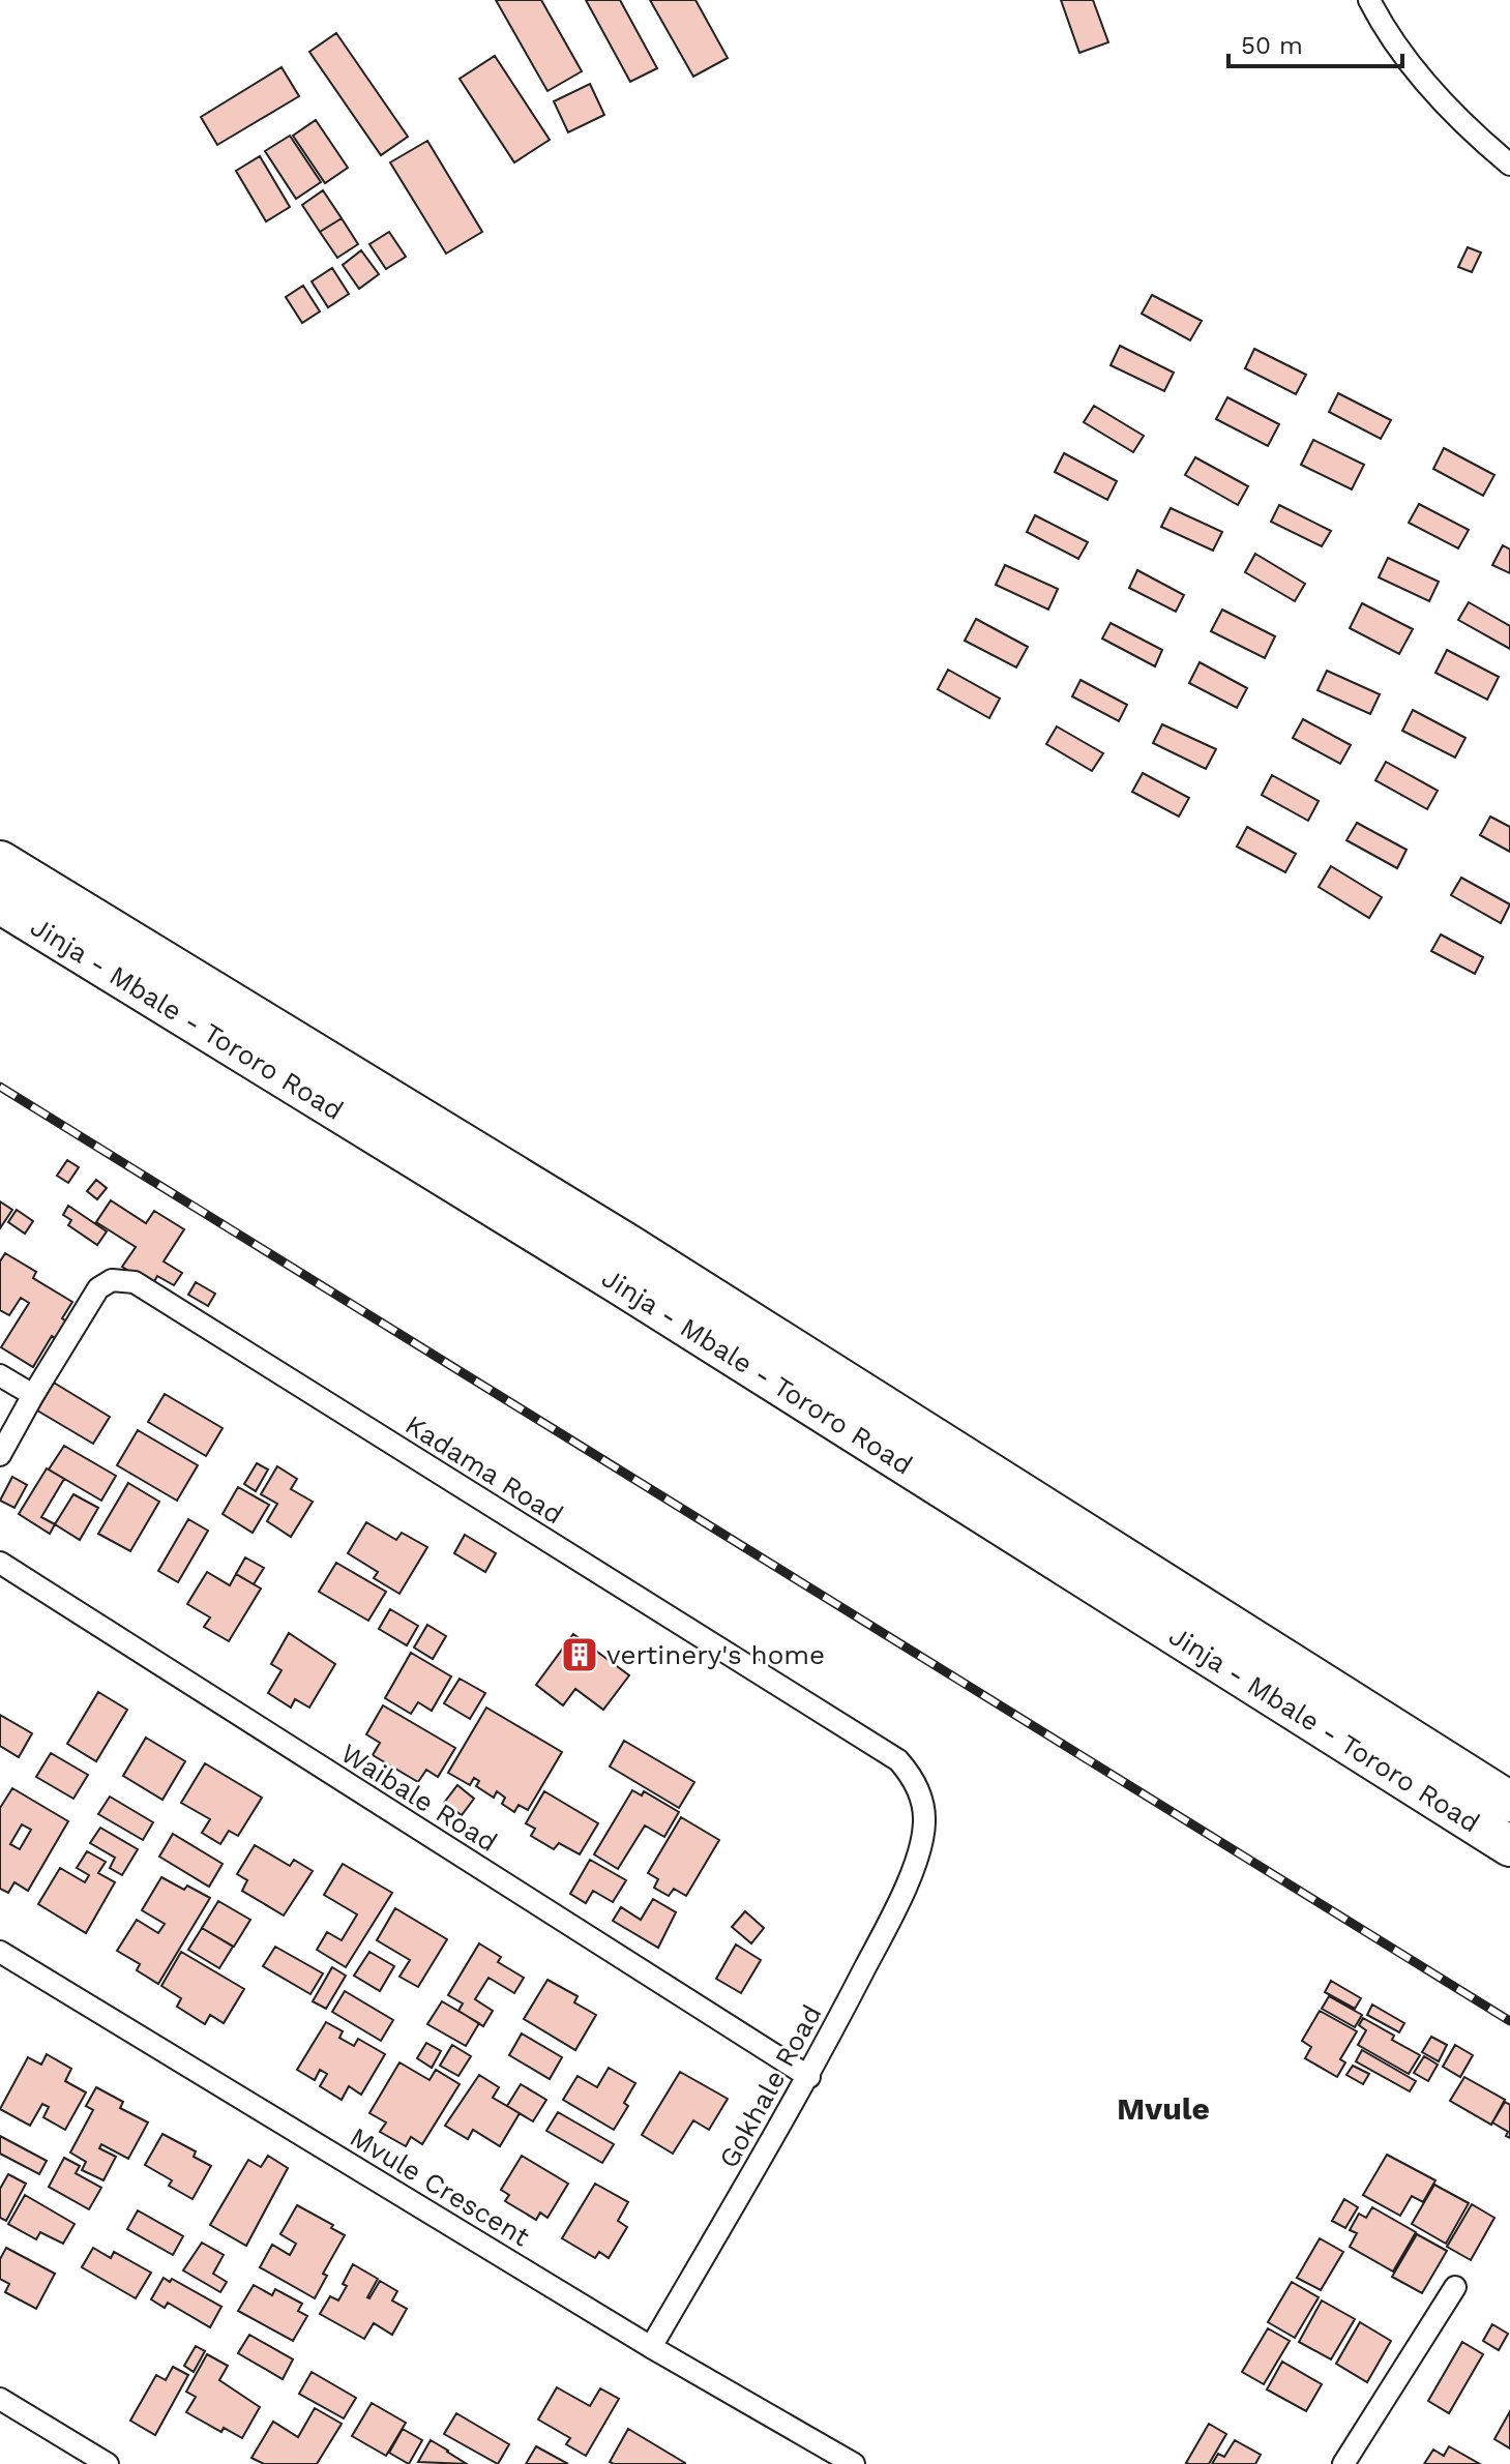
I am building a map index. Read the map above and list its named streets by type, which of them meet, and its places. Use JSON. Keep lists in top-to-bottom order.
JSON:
{
  "streets": {
    "highway": ["Jinja - Mbale - Tororo Road"],
    "street": [
      "Kadama Road",
      "Waibale Road",
      "Gokhale Road",
      "Mvule Crescent"
    ]
  },
  "crossings": [
    ["Kadama Road", "Gokhale Road"],
    ["Waibale Road", "Gokhale Road"],
    ["Gokhale Road", "Mvule Crescent"]
  ],
  "districts": ["Mvule"],
  "places": {
    "building": ["vertinery's home"]
  },
  "scale_bar": "50 m"
}
